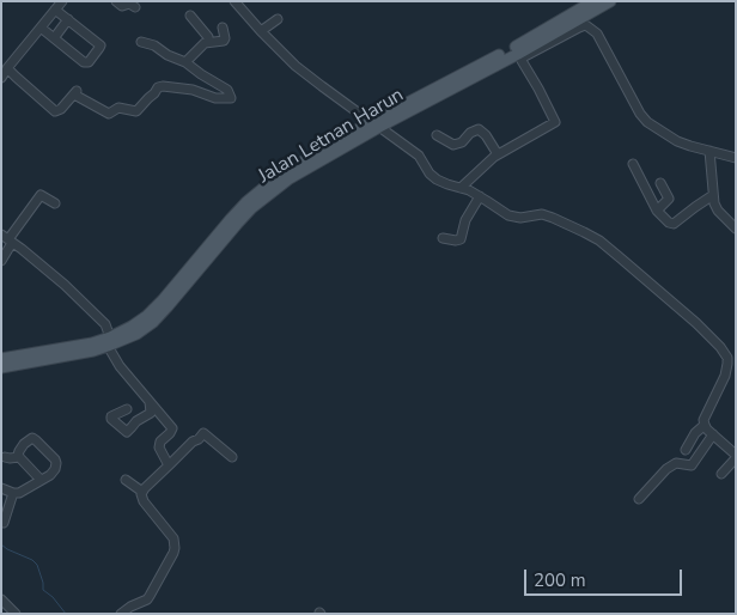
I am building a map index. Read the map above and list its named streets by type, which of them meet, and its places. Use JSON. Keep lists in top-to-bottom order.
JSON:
{
  "streets": {
    "main road": ["Jalan Letnan Harun"]
  },
  "scale_bar": "200 m"
}
